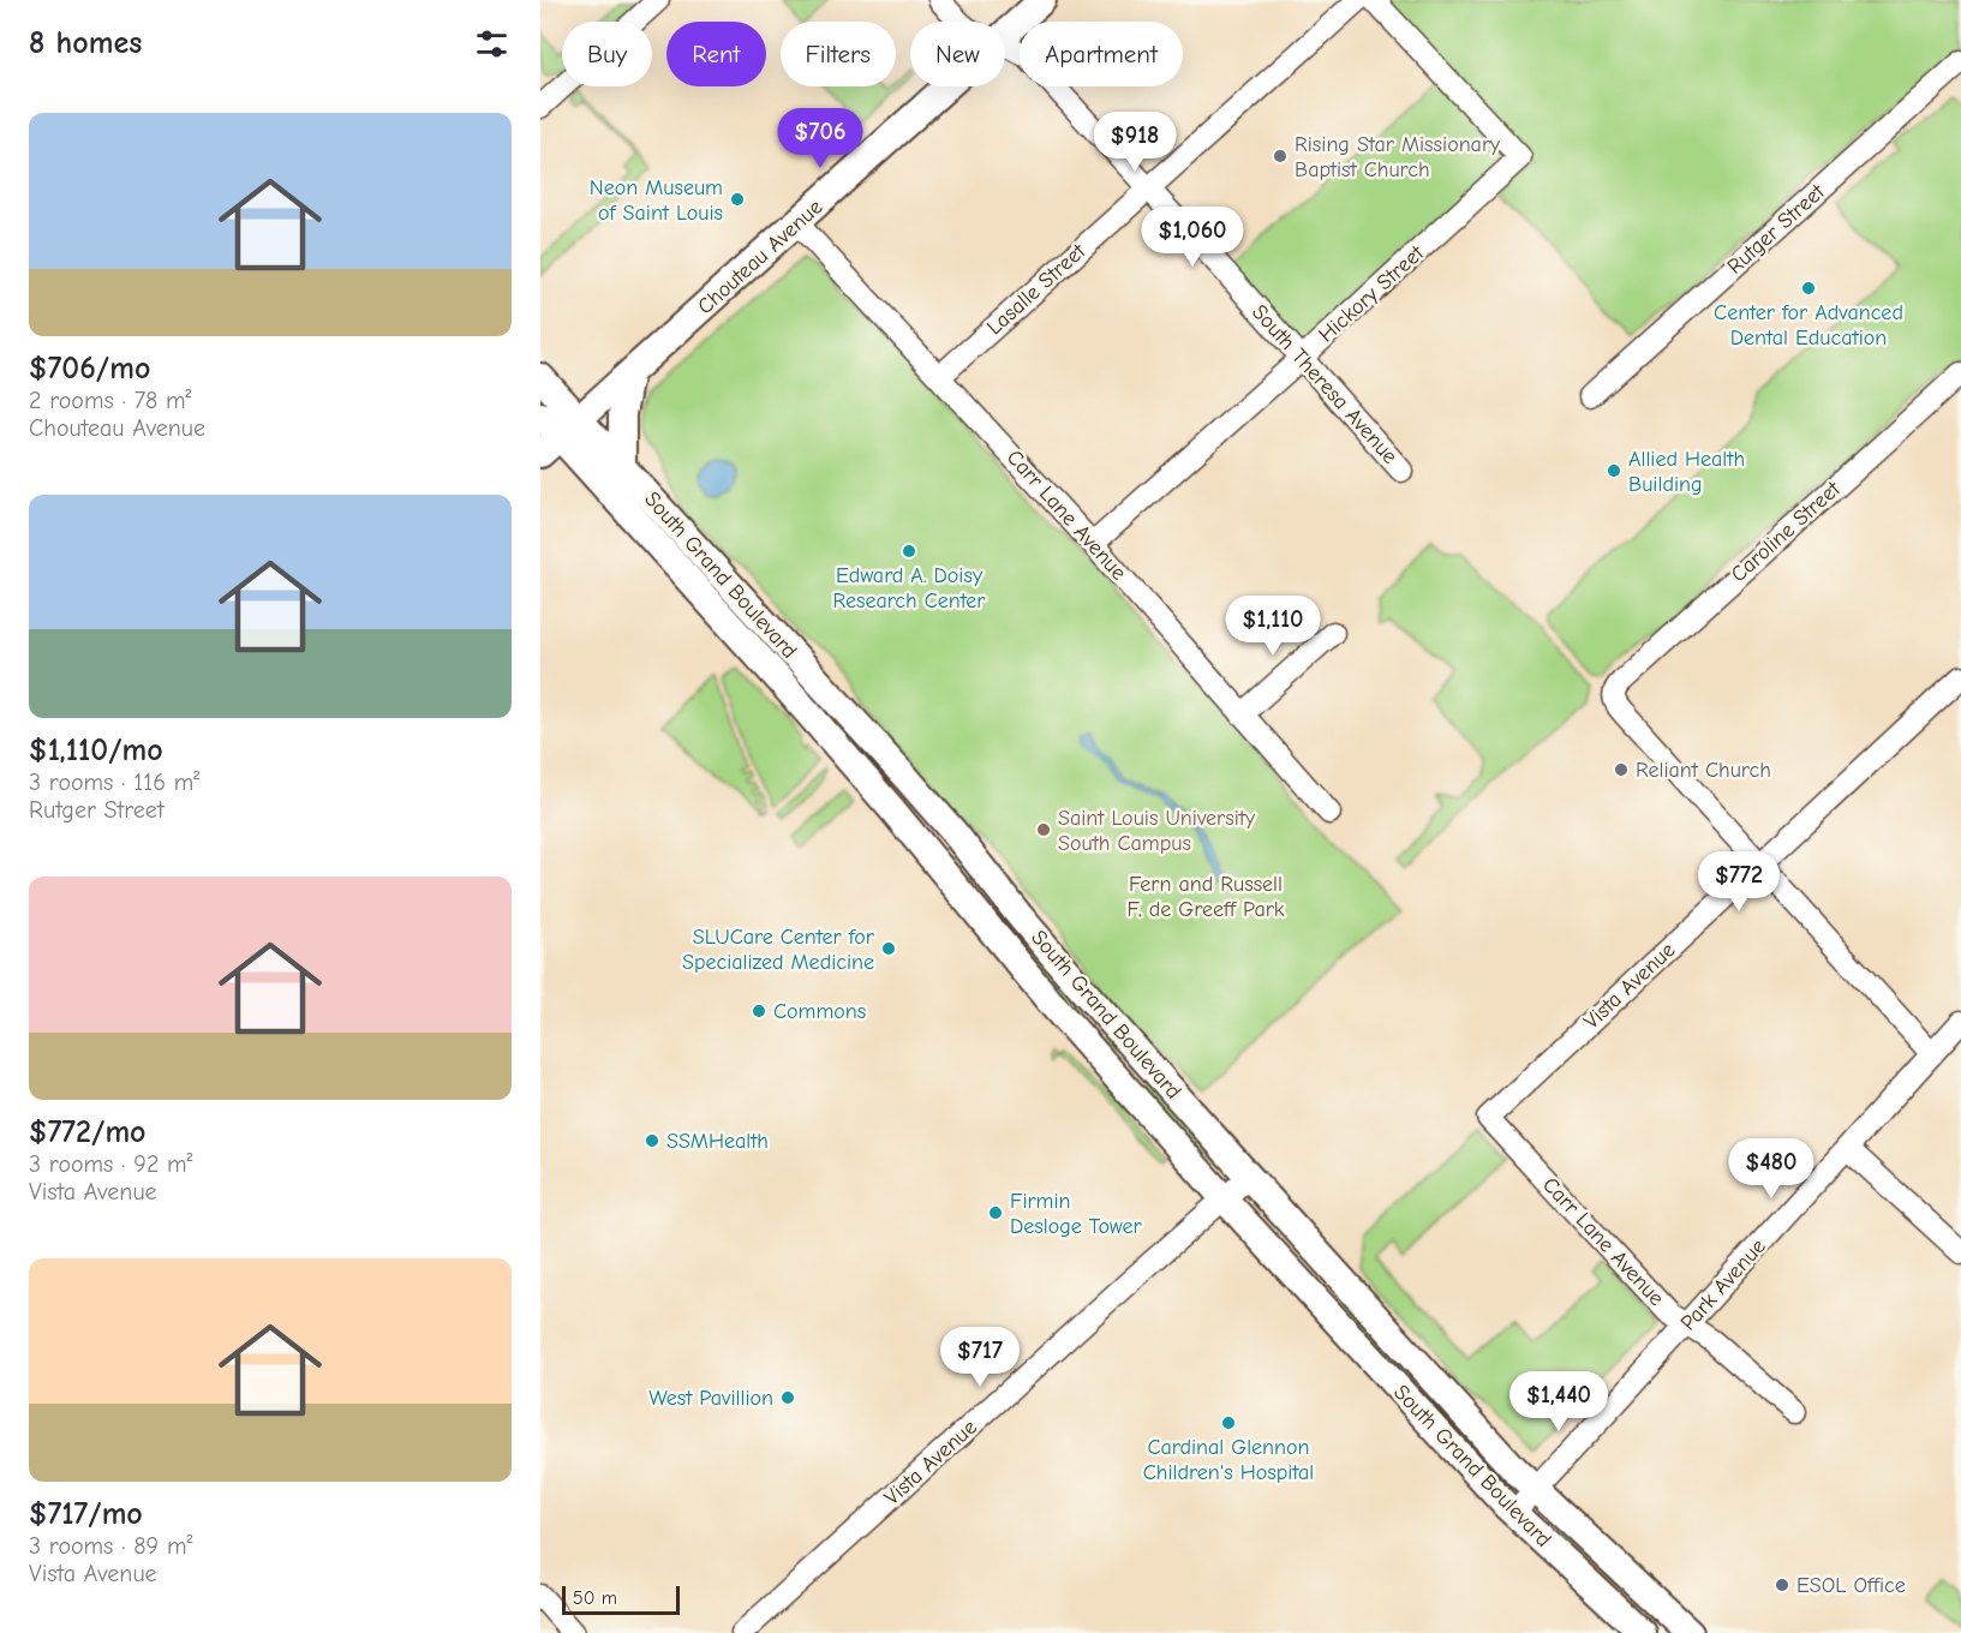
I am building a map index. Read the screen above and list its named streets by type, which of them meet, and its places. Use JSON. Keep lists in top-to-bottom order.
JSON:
{
  "streets": {
    "main road": ["Chouteau Avenue", "South Grand Boulevard"],
    "street": [
      "Rutger Street",
      "Lasalle Street",
      "Hickory Street",
      "South Theresa Avenue",
      "Carr Lane Avenue",
      "Caroline Street",
      "Vista Avenue",
      "Park Avenue"
    ]
  },
  "crossings": [
    ["Chouteau Avenue", "Carr Lane Avenue"],
    ["Chouteau Avenue", "South Grand Boulevard"],
    ["Lasalle Street", "South Theresa Avenue"],
    ["Lasalle Street", "Carr Lane Avenue"],
    ["Hickory Street", "South Theresa Avenue"],
    ["Hickory Street", "Carr Lane Avenue"],
    ["Carr Lane Avenue", "Vista Avenue"],
    ["Carr Lane Avenue", "Park Avenue"],
    ["Caroline Street", "Vista Avenue"],
    ["South Grand Boulevard", "Vista Avenue"],
    ["South Grand Boulevard", "Park Avenue"]
  ],
  "parks": ["Fern and Russell F. de Greeff Park"],
  "places": [
    "Rising Star Missionary Baptist Church",
    "Neon Museum of Saint Louis",
    "Center for Advanced Dental Education",
    "Allied Health Building",
    "Edward A. Doisy Research Center",
    "Reliant Church",
    "Saint Louis University South Campus",
    "SLUCare Center for Specialized Medicine",
    "Commons",
    "SSMHealth",
    "Firmin Desloge Tower",
    "West Pavillion",
    "Cardinal Glennon Children's Hospital",
    "ESOL Office"
  ],
  "scale_bar": "50 m",
  "page": {
    "heading": "8 homes",
    "chip": [
      "Buy",
      "Rent",
      "Filters",
      "New",
      "Apartment"
    ],
    "list": [
      {
        "name": "$706/mo",
        "note": "2 rooms · 78 m² · Chouteau Avenue"
      },
      {
        "name": "$1,110/mo",
        "note": "3 rooms · 116 m² · Rutger Street"
      },
      {
        "name": "$772/mo",
        "note": "3 rooms · 92 m² · Vista Avenue"
      },
      {
        "name": "$717/mo",
        "note": "3 rooms · 89 m² · Vista Avenue"
      }
    ],
    "price": [
      "$706",
      "$918",
      "$1,060",
      "$1,110",
      "$772",
      "$480",
      "$717",
      "$1,440"
    ],
    "scale": "50 m"
  }
}
